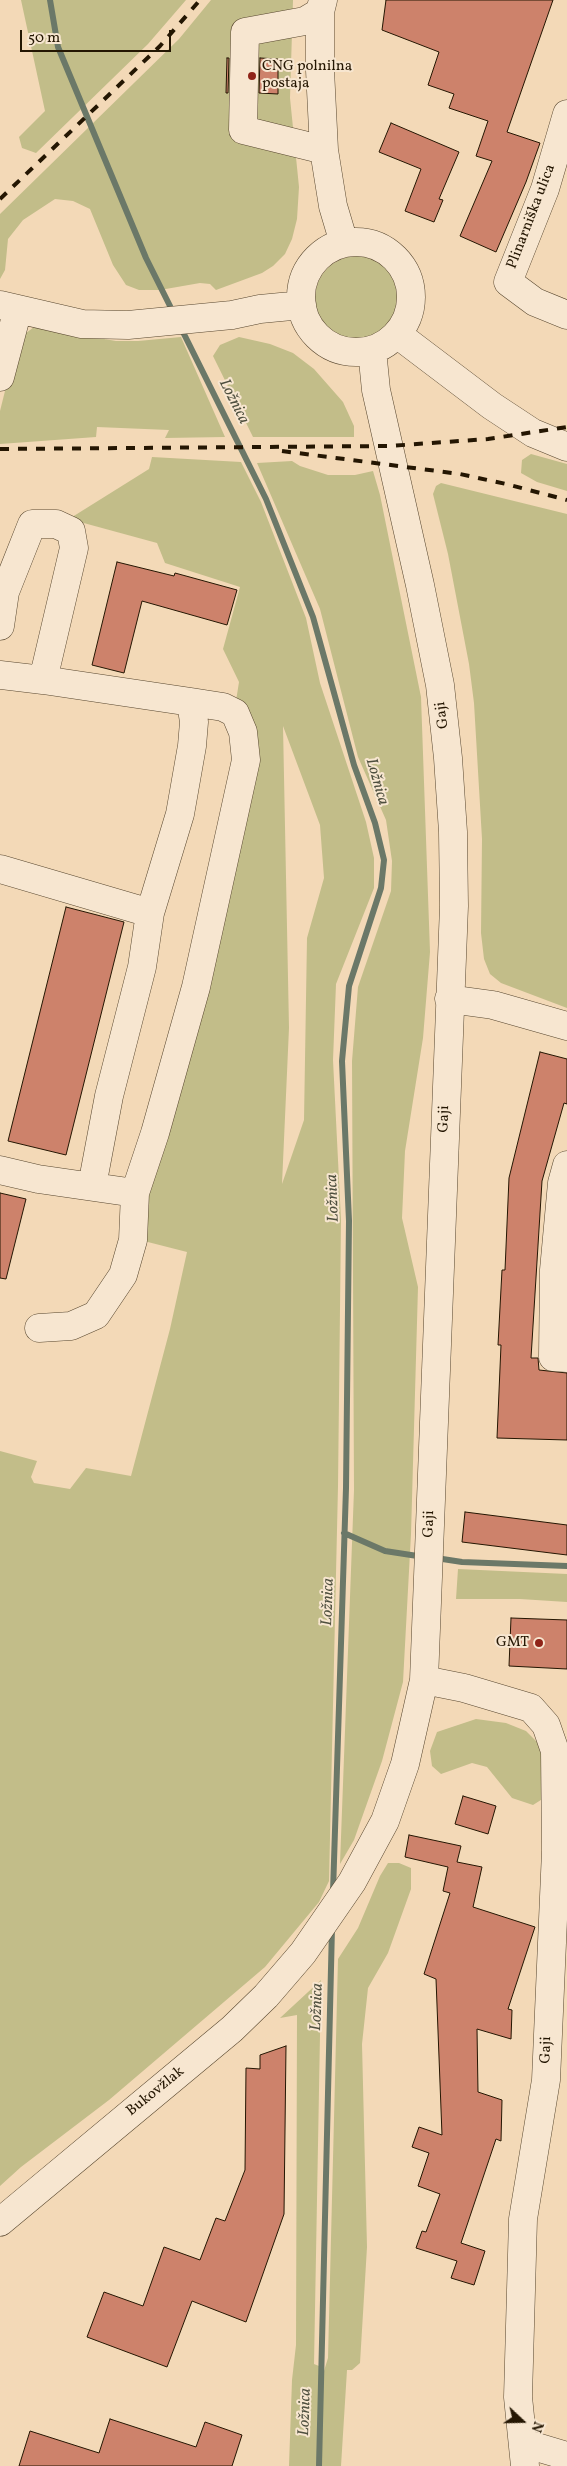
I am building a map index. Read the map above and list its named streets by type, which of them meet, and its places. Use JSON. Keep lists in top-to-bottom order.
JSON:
{
  "streets": {
    "street": ["Plinarniška ulica", "Gaji", "Bukovžlak"]
  },
  "crossings": [
    ["Gaji", "Bukovžlak"]
  ],
  "water": ["Ložnica"],
  "places": ["CNG polnilna postaja", "GMT"],
  "scale_bar": "50 m",
  "north": "right"
}
